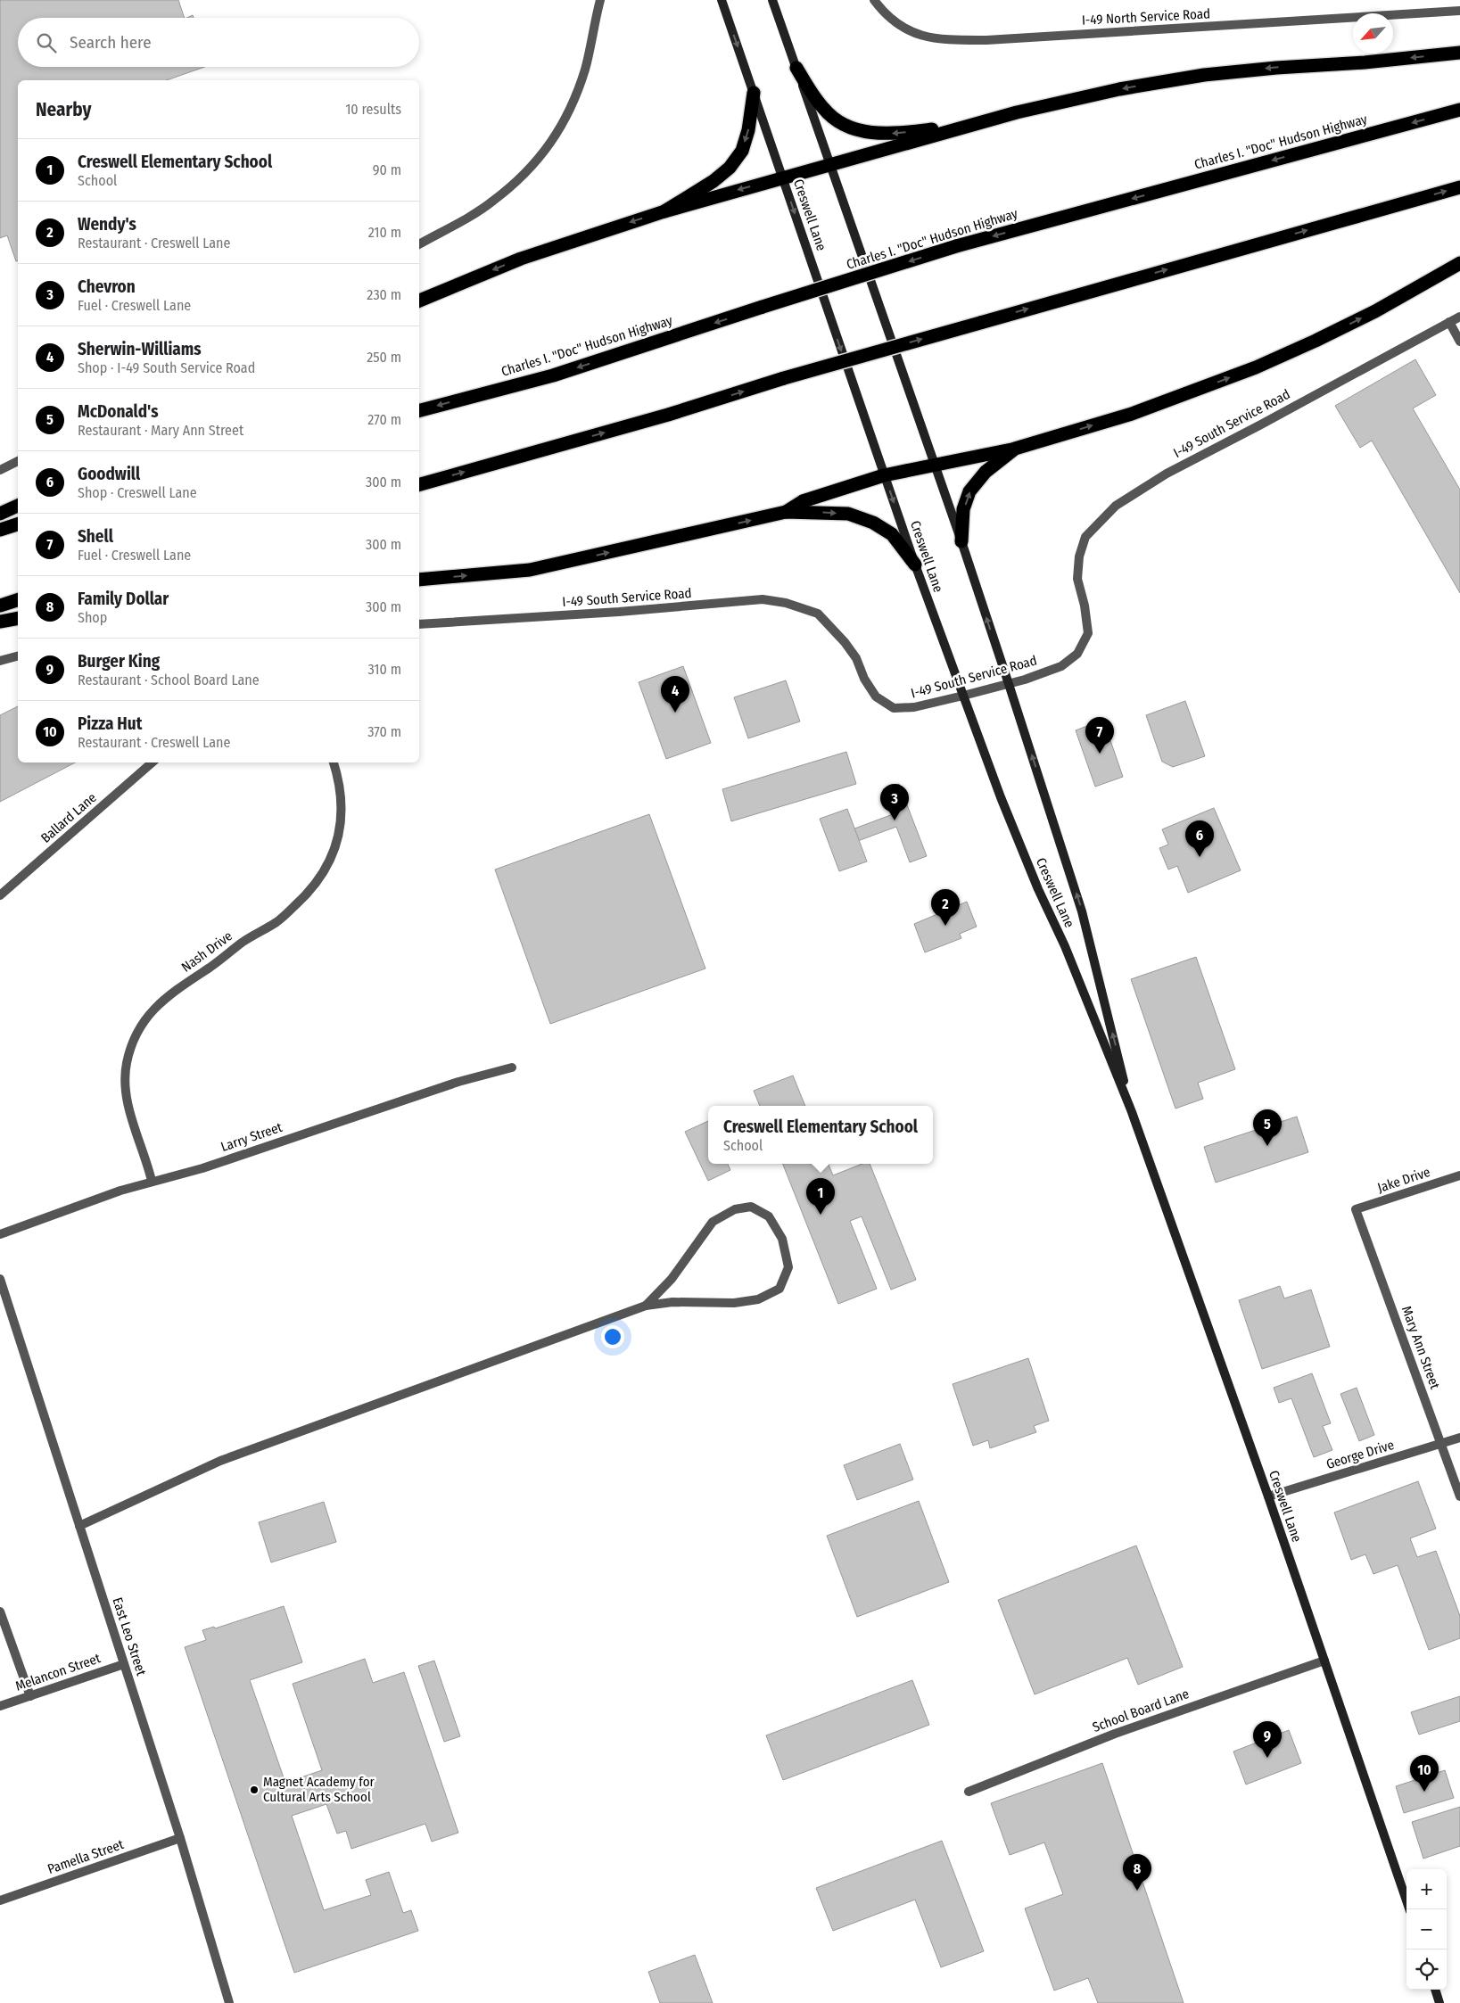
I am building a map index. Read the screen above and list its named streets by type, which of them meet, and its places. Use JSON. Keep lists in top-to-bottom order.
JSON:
{
  "streets": {
    "highway": ["Charles I. \"Doc\" Hudson Highway"],
    "main road": ["Creswell Lane"],
    "street": [
      "I-49 North Service Road",
      "I-49 South Service Road",
      "Ballard Lane",
      "Nash Drive",
      "Larry Street",
      "Jake Drive",
      "Mary Ann Street",
      "George Drive",
      "East Leo Street",
      "Melancon Street",
      "School Board Lane",
      "Pamella Street"
    ]
  },
  "crossings": [
    ["Creswell Lane", "I-49 South Service Road"],
    ["Creswell Lane", "George Drive"],
    ["Creswell Lane", "School Board Lane"],
    ["Nash Drive", "Larry Street"],
    ["Jake Drive", "Mary Ann Street"],
    ["Mary Ann Street", "George Drive"],
    ["East Leo Street", "Melancon Street"],
    ["East Leo Street", "Pamella Street"]
  ],
  "places": ["Magnet Academy for Cultural Arts School"],
  "north": "bottom left",
  "page": {
    "search": "Search here",
    "heading": ["Nearby", "10 results"],
    "list": [
      {
        "mark": "1",
        "name": "Creswell Elementary School",
        "note": "School",
        "value": "90 m"
      },
      {
        "mark": "2",
        "name": "Wendy's",
        "note": "Restaurant · Creswell Lane",
        "value": "210 m"
      },
      {
        "mark": "3",
        "name": "Chevron",
        "note": "Fuel · Creswell Lane",
        "value": "230 m"
      },
      {
        "mark": "4",
        "name": "Sherwin-Williams",
        "note": "Shop · I-49 South Service Road",
        "value": "250 m"
      },
      {
        "mark": "5",
        "name": "McDonald's",
        "note": "Restaurant · Mary Ann Street",
        "value": "270 m"
      },
      {
        "mark": "6",
        "name": "Goodwill",
        "note": "Shop · Creswell Lane",
        "value": "300 m"
      },
      {
        "mark": "7",
        "name": "Shell",
        "note": "Fuel · Creswell Lane",
        "value": "300 m"
      },
      {
        "mark": "8",
        "name": "Family Dollar",
        "note": "Shop",
        "value": "300 m"
      },
      {
        "mark": "9",
        "name": "Burger King",
        "note": "Restaurant · School Board Lane",
        "value": "310 m"
      },
      {
        "mark": "10",
        "name": "Pizza Hut",
        "note": "Restaurant · Creswell Lane",
        "value": "370 m"
      }
    ],
    "pins": [
      "4",
      "7",
      "3",
      "6",
      "2",
      "5",
      "1",
      "9",
      "10",
      "8"
    ],
    "popup": ["Creswell Elementary School", "School"],
    "map_buttons": ["+", "−"]
  }
}
